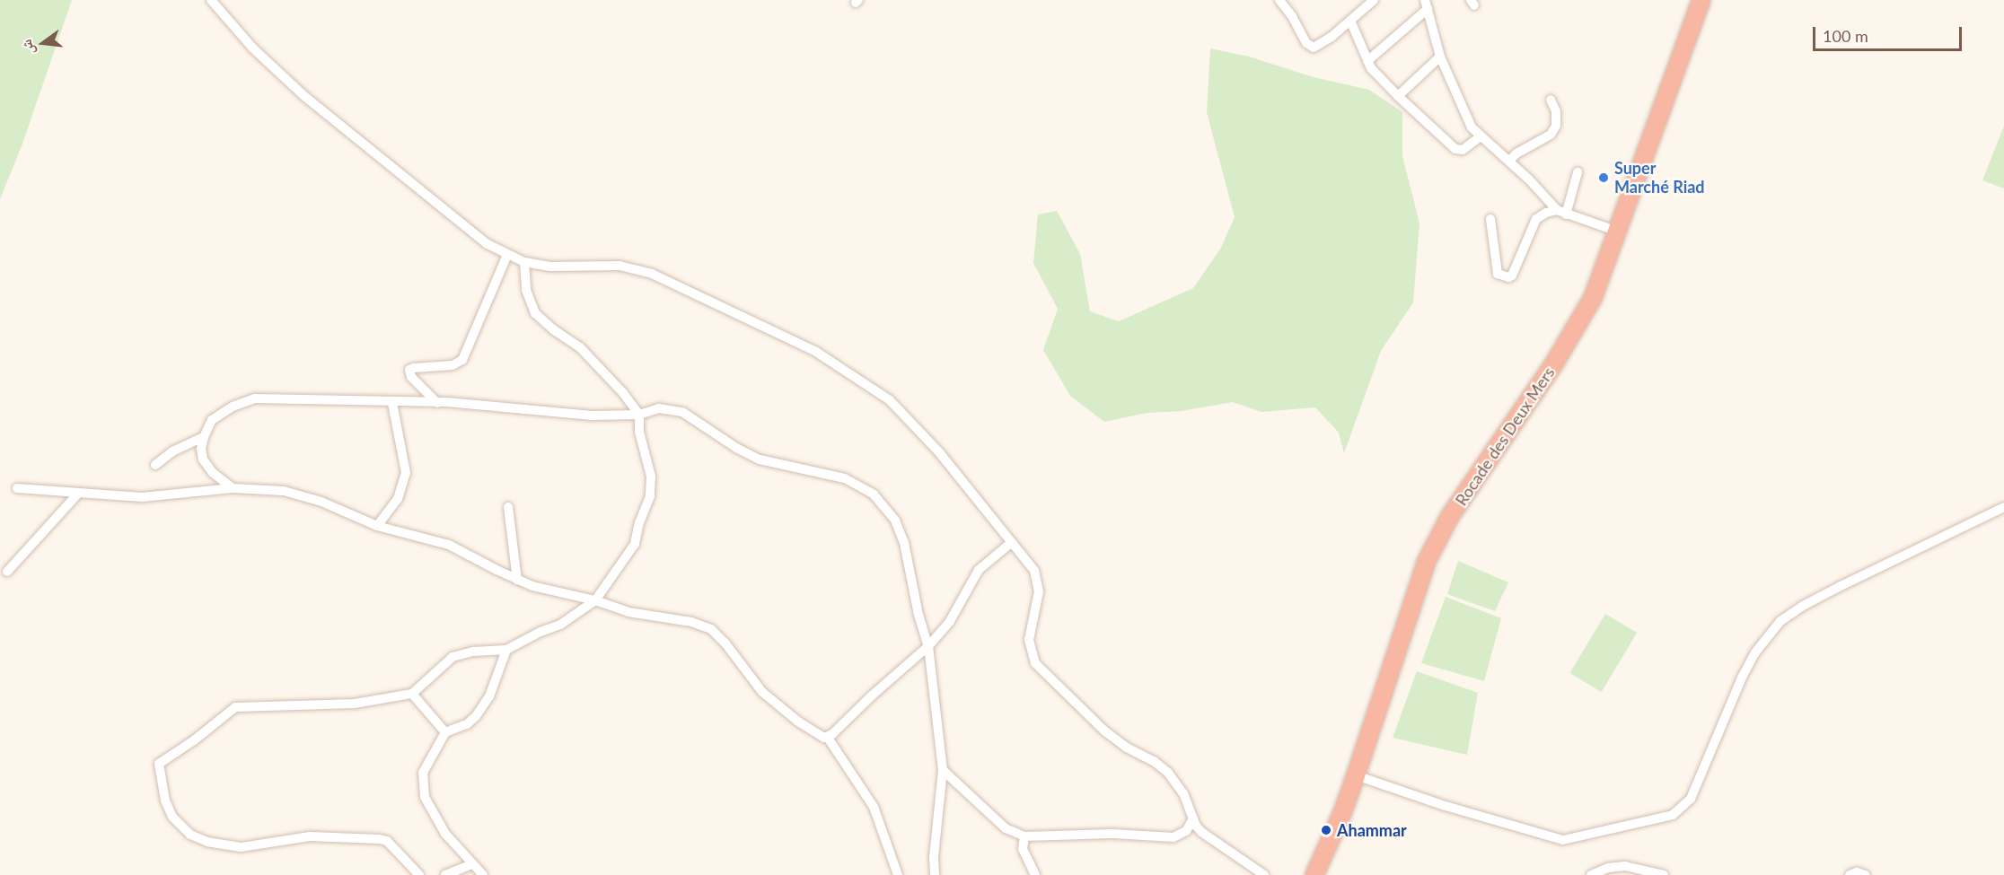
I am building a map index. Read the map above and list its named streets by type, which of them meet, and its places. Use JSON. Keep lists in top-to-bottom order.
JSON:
{
  "streets": {
    "highway": ["Rocade des Deux Mers"]
  },
  "places": ["Super Marché Riad", "Ahammar"],
  "scale_bar": "100 m",
  "north": "left"
}
